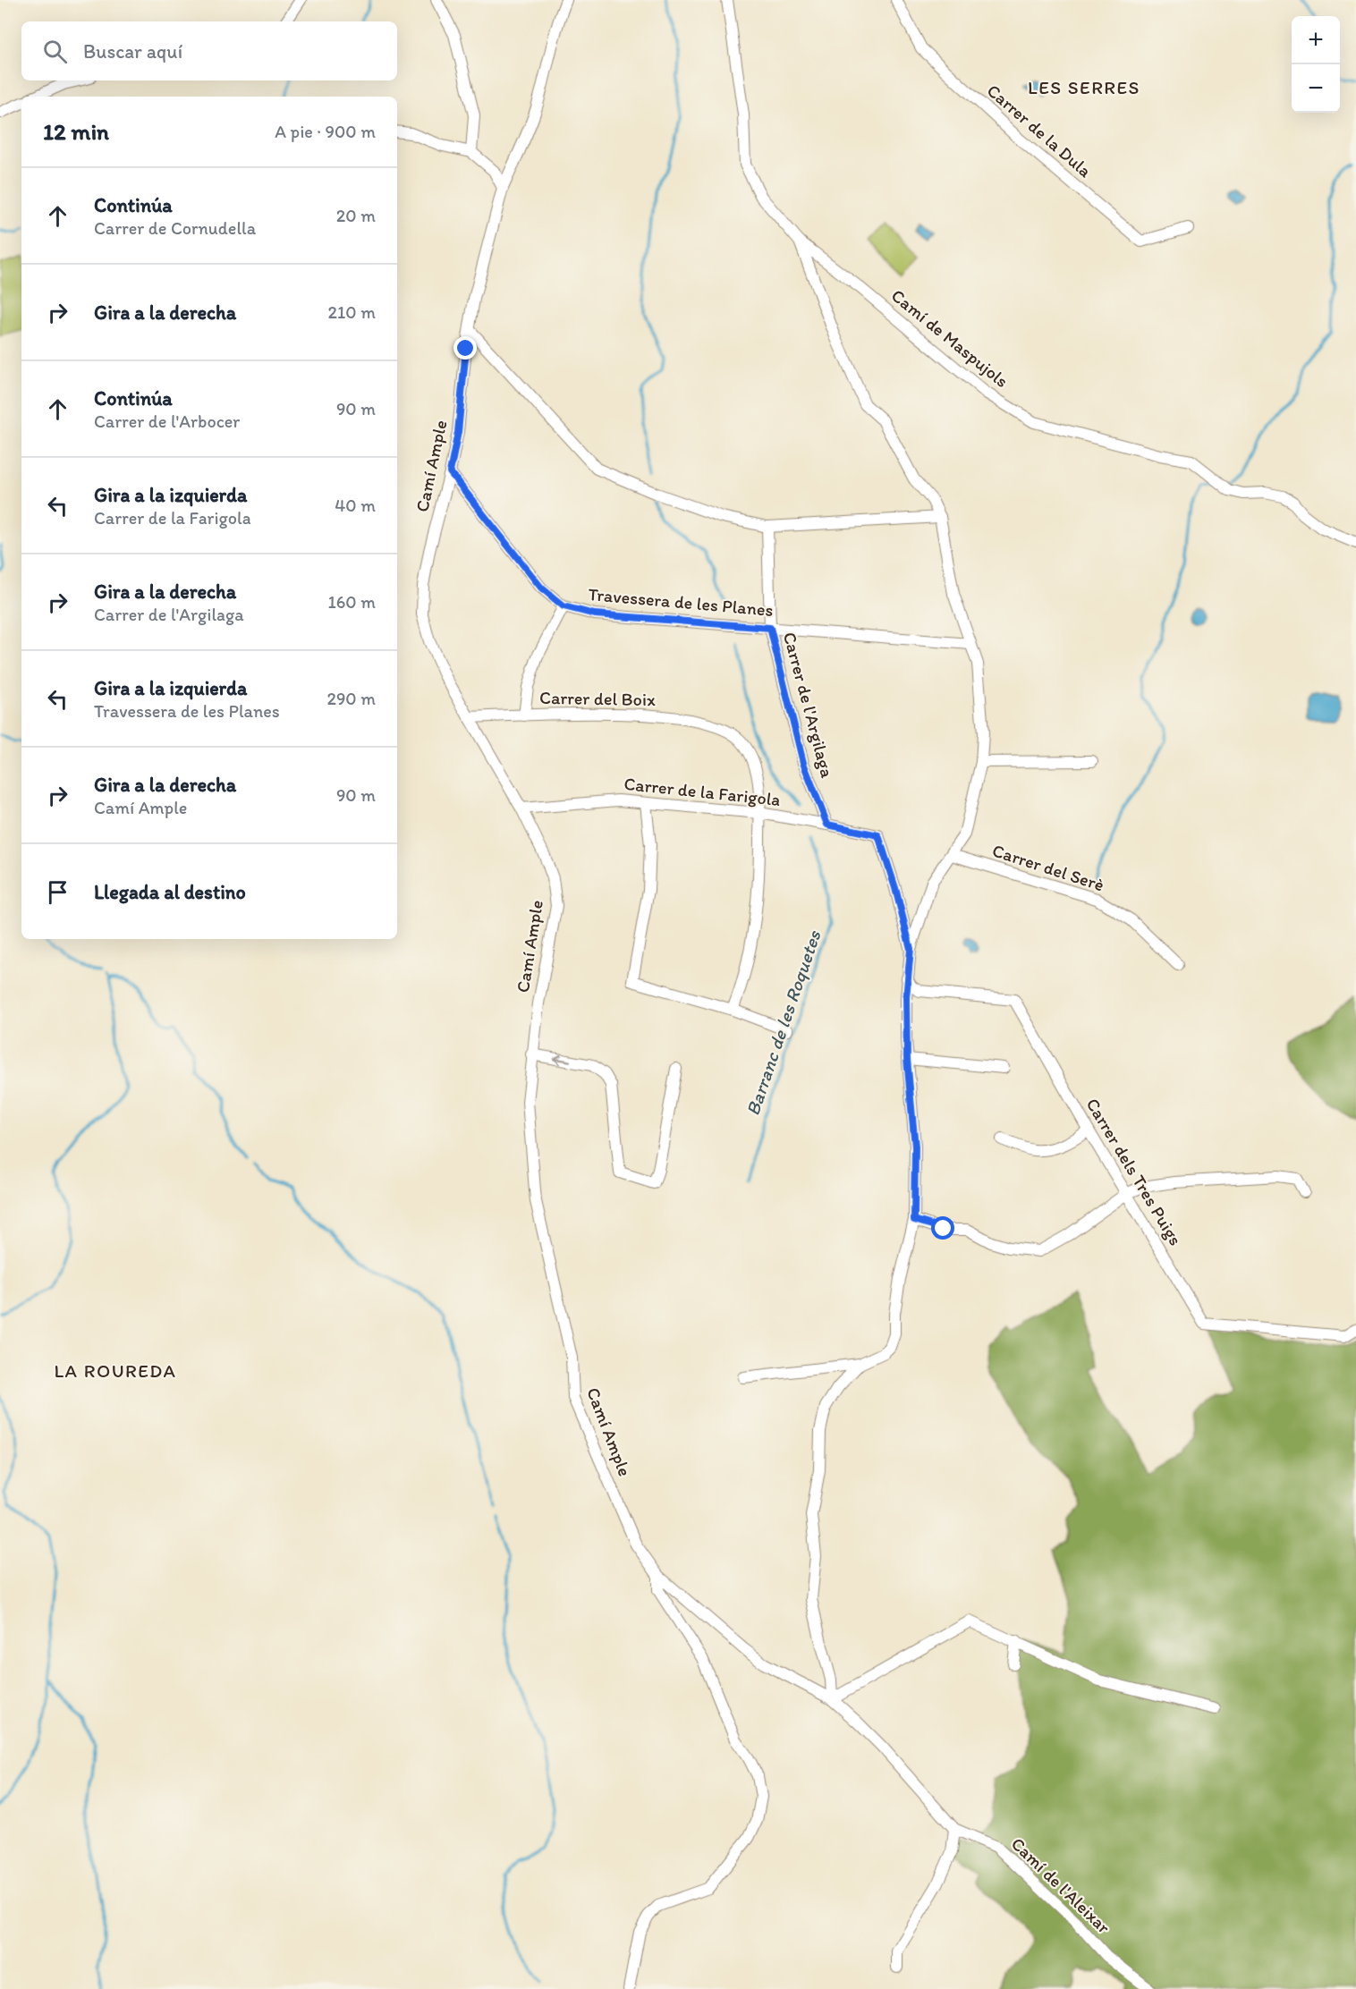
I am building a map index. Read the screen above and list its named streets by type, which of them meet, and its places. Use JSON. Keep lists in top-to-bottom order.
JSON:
{
  "streets": {
    "street": [
      "Carrer de la Dula",
      "Camí de Maspujols",
      "Camí Ample",
      "Travessera de les Planes",
      "Carrer del Boix",
      "Carrer de l'Argilaga",
      "Carrer de la Farigola",
      "Carrer del Serè",
      "Carrer dels Tres Puigs",
      "Camí de l'Aleixar"
    ]
  },
  "crossings": [
    ["Camí Ample", "Travessera de les Planes"],
    ["Camí Ample", "Carrer del Boix"],
    ["Camí Ample", "Carrer de la Farigola"],
    ["Camí Ample", "Camí de l'Aleixar"],
    ["Travessera de les Planes", "Carrer de l'Argilaga"],
    ["Carrer del Boix", "Carrer de la Farigola"],
    ["Carrer de l'Argilaga", "Carrer de la Farigola"]
  ],
  "districts": ["LES SERRES", "LA ROUREDA"],
  "water": ["Barranc de les Roquetes"],
  "page": {
    "map_buttons": ["+", "−"],
    "search": "Buscar aquí",
    "heading": ["12 min", "A pie · 900 m"],
    "list": [
      ["Continúa", "Carrer de Cornudella", "20 m"],
      ["Gira a la derecha", "210 m"],
      ["Continúa", "Carrer de l'Arbocer", "90 m"],
      ["Gira a la izquierda", "Carrer de la Farigola", "40 m"],
      ["Gira a la derecha", "Carrer de l'Argilaga", "160 m"],
      ["Gira a la izquierda", "Travessera de les Planes", "290 m"],
      ["Gira a la derecha", "Camí Ample", "90 m"],
      "Llegada al destino"
    ]
  }
}
